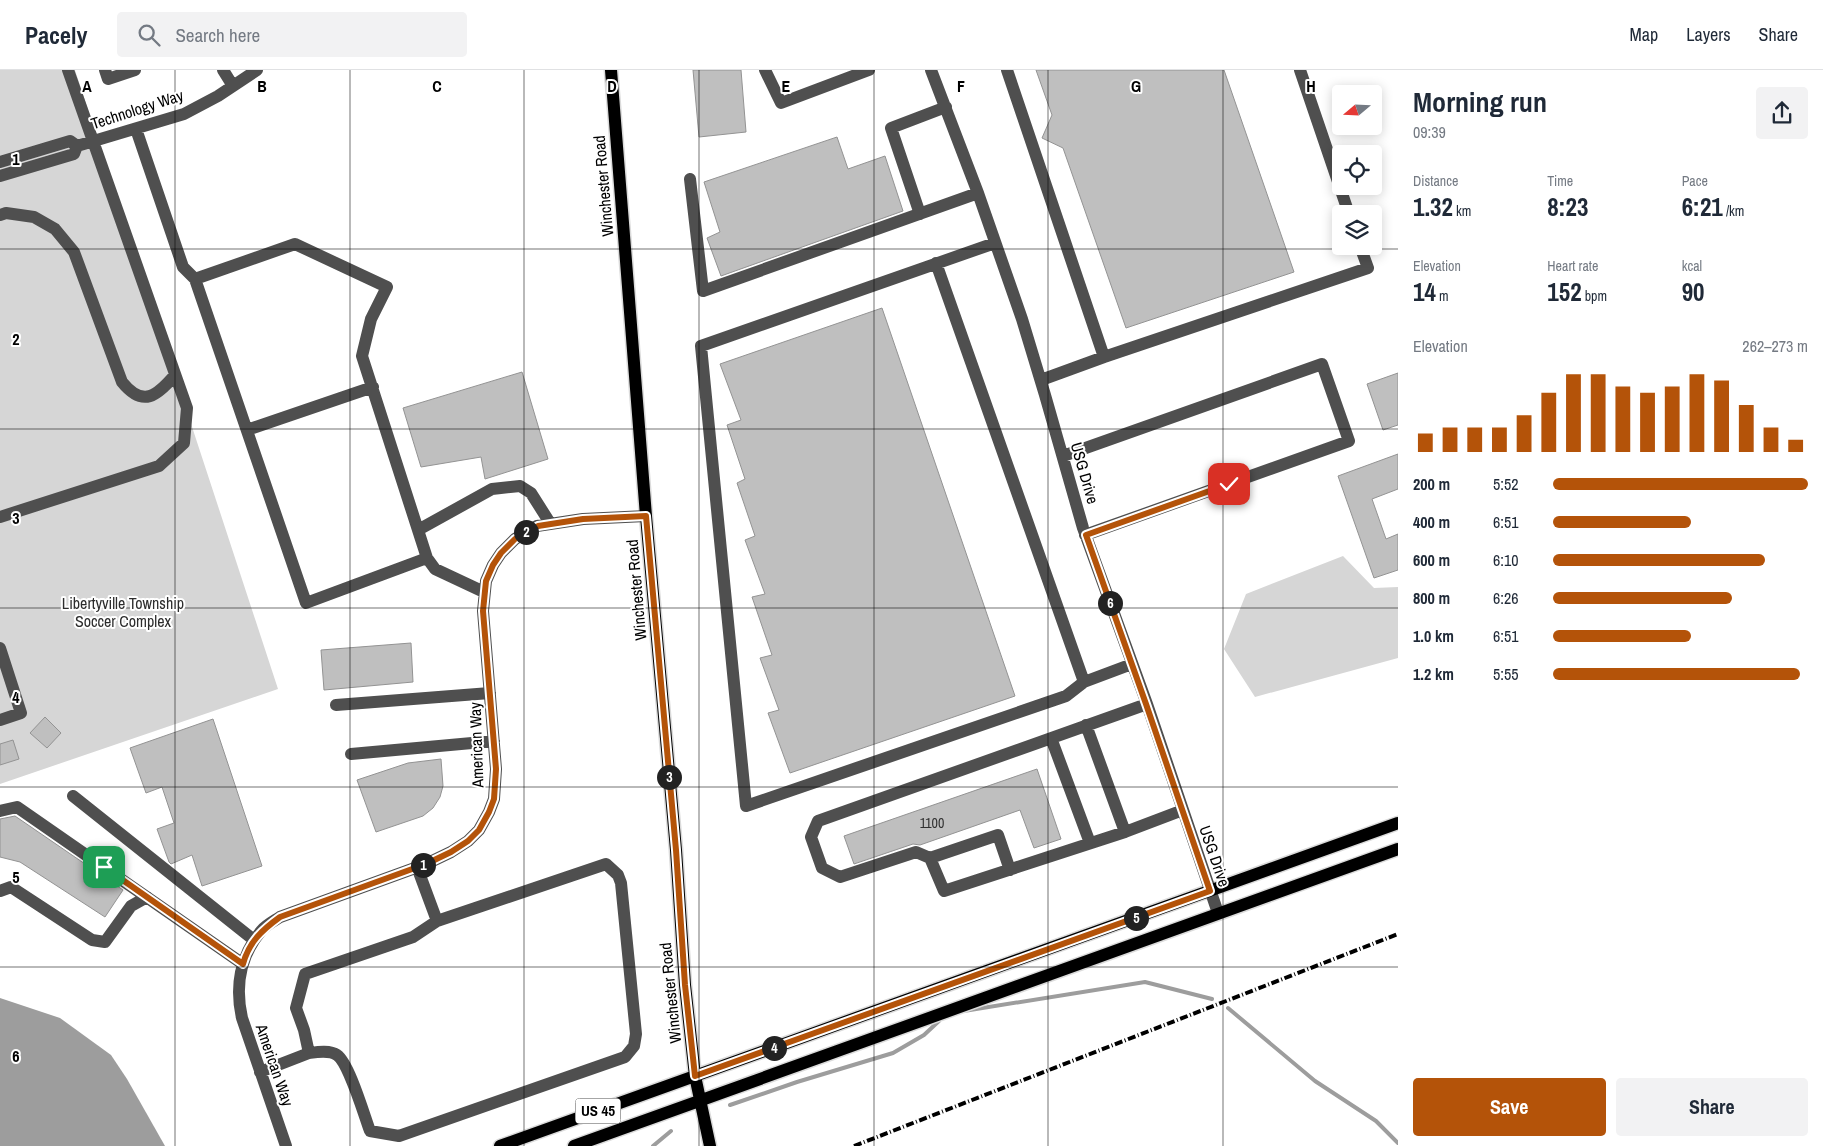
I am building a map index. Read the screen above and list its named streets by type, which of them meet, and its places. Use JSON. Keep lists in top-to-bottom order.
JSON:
{
  "streets": {
    "main road": ["Winchester Road", "US 45"],
    "street": ["Technology Way", "USG Drive", "American Way"]
  },
  "crossings": [
    ["Winchester Road", "American Way"],
    ["Winchester Road", "US 45"],
    ["USG Drive", "US 45"]
  ],
  "parks": ["Libertyville Township Soccer Complex"],
  "house_numbers": ["1100"],
  "north": "left",
  "page": {
    "header": "Pacely",
    "search": "Search here",
    "nav": ["Map", "Layers", "Share"],
    "heading": ["Morning run", "09:39"],
    "stats": [
      ["Distance", "1.32 km"],
      ["Time", "8:23"],
      ["Pace", "6:21 /km"],
      ["Elevation", "14 m"],
      ["Heart rate", "152 bpm"],
      ["kcal", "90"]
    ],
    "chart": ["Elevation", "262–273 m"],
    "list": [
      {
        "name": "200 m",
        "note": "5:52"
      },
      {
        "name": "400 m",
        "note": "6:51"
      },
      {
        "name": "600 m",
        "note": "6:10"
      },
      {
        "name": "800 m",
        "note": "6:26"
      },
      {
        "name": "1.0 km",
        "note": "6:51"
      },
      {
        "name": "1.2 km",
        "note": "5:55"
      }
    ],
    "pins": [
      "2",
      "6",
      "3",
      "1",
      "5",
      "4"
    ],
    "buttons": ["Save", "Share"]
  },
  "grid": {
    "columns": [
      "A",
      "B",
      "C",
      "D",
      "E",
      "F",
      "G",
      "H"
    ],
    "rows": [
      "1",
      "2",
      "3",
      "4",
      "5",
      "6"
    ]
  }
}
